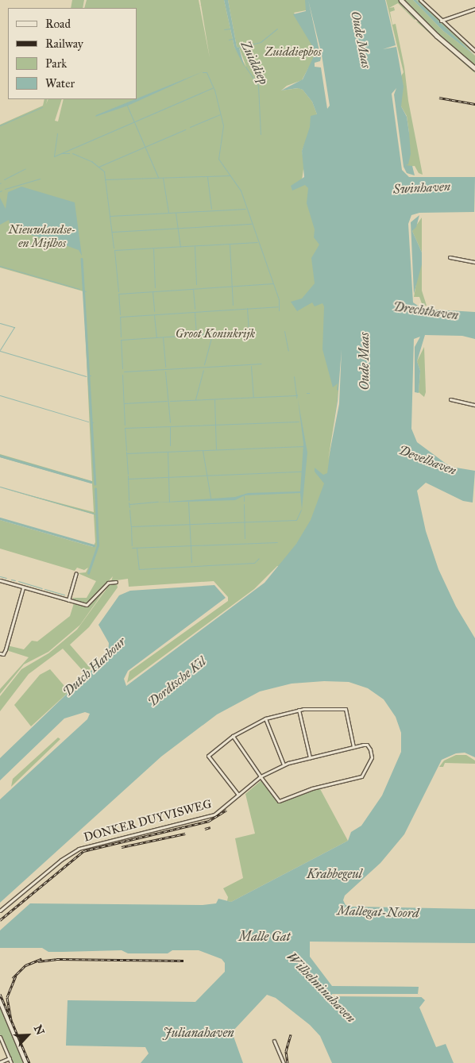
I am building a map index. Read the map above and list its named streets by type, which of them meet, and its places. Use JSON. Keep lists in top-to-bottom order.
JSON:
{
  "streets": {
    "street": ["DONKER DUYVISWEG"]
  },
  "water": [
    "Oude Maas",
    "Zuiddiep",
    "Swinhaven",
    "Drechthaven",
    "Develhaven",
    "Dutch Harbour",
    "Dordtsche Kil",
    "Krabbegeul",
    "Mallegat-Noord",
    "Malle Gat",
    "Wilhelminahaven",
    "Julianahaven"
  ],
  "parks": ["Zuiddiepbos", "Nieuwlandse- en Mijlbos", "Groot Koninkrijk"],
  "legend": [
    "Road",
    "Railway",
    "Park",
    "Water"
  ],
  "north": "top right"
}
